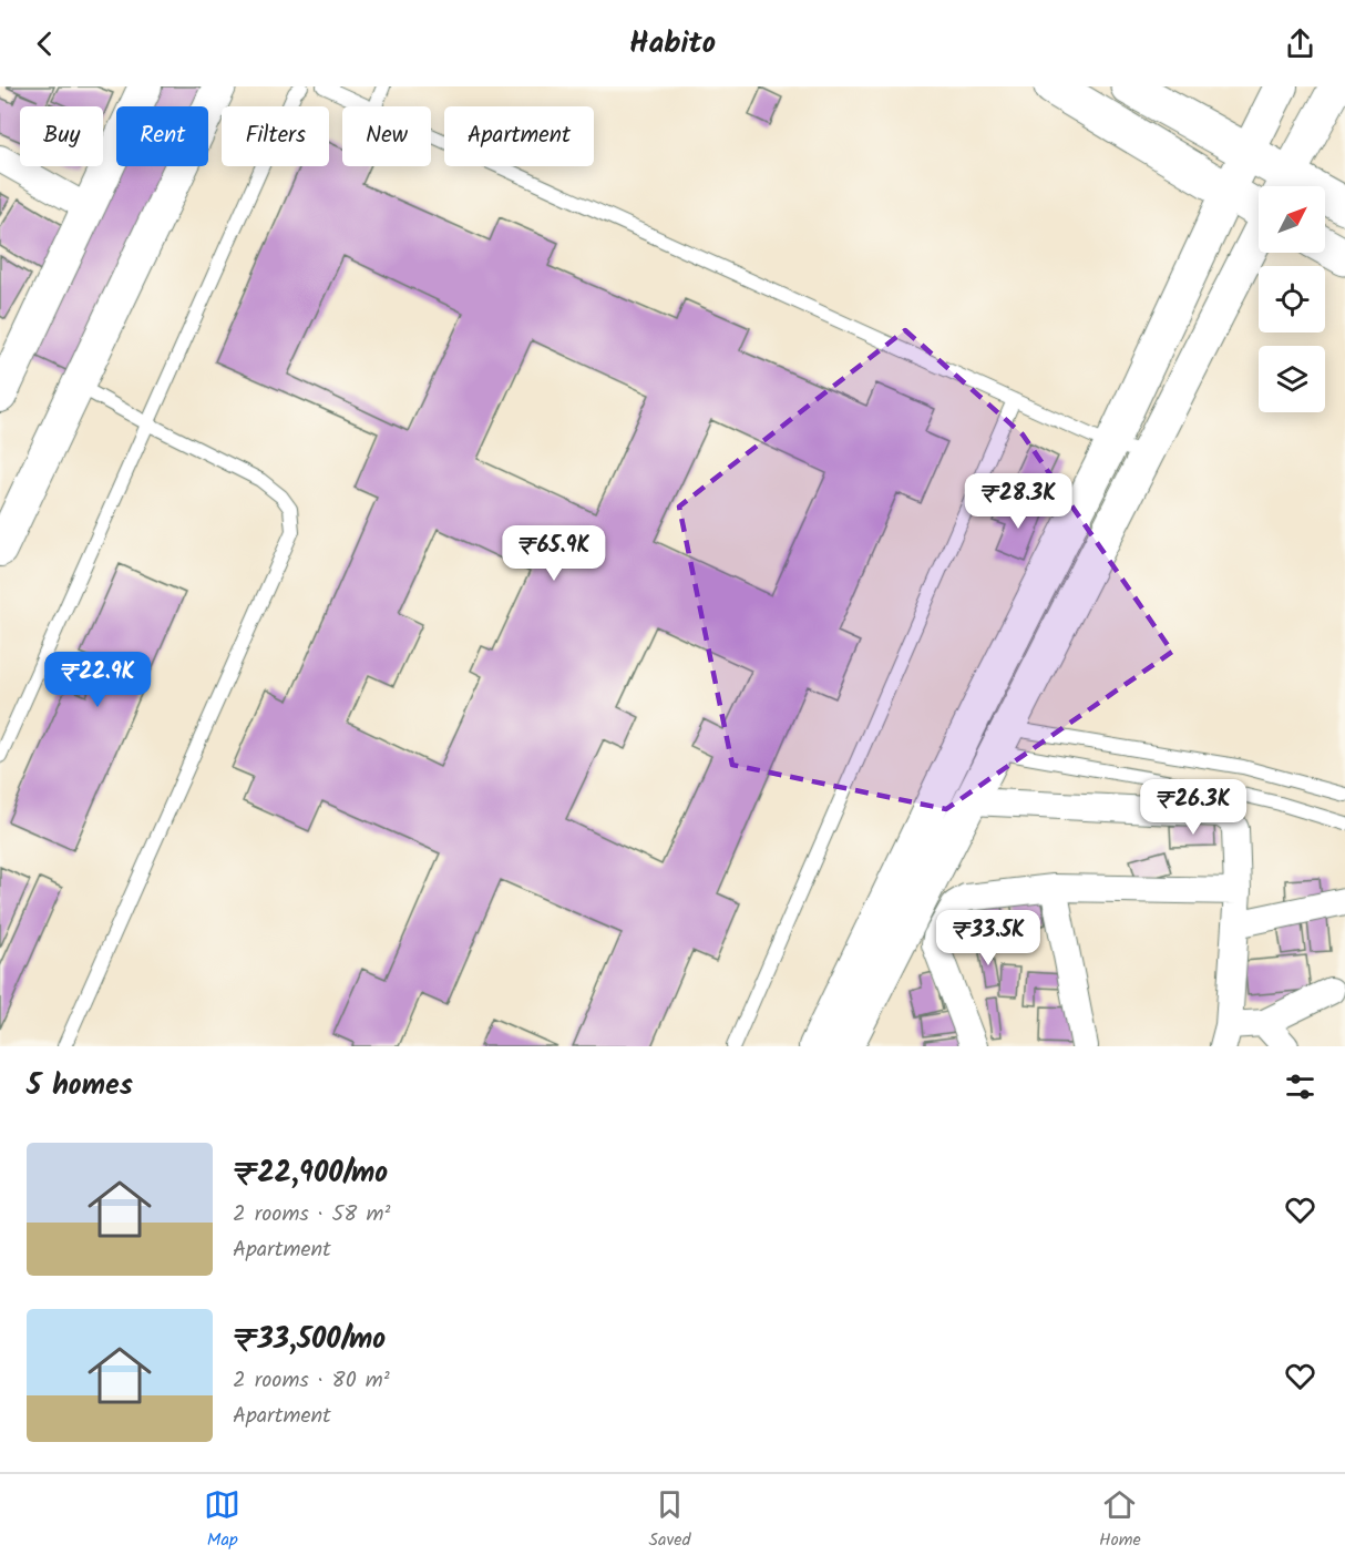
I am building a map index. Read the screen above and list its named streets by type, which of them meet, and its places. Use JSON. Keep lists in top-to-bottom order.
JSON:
{
  "north": "top right",
  "page": {
    "header": "Habito",
    "chip": [
      "Buy",
      "Rent",
      "Filters",
      "New",
      "Apartment"
    ],
    "price": [
      "₹28.3K",
      "₹65.9K",
      "₹22.9K",
      "₹26.3K",
      "₹33.5K"
    ],
    "heading": "5 homes",
    "list": [
      {
        "name": "₹22,900/mo",
        "note": "2 rooms · 58 m² · Apartment"
      },
      {
        "name": "₹33,500/mo",
        "note": "2 rooms · 80 m² · Apartment"
      }
    ],
    "tabs": ["Map", "Saved", "Home"]
  }
}
